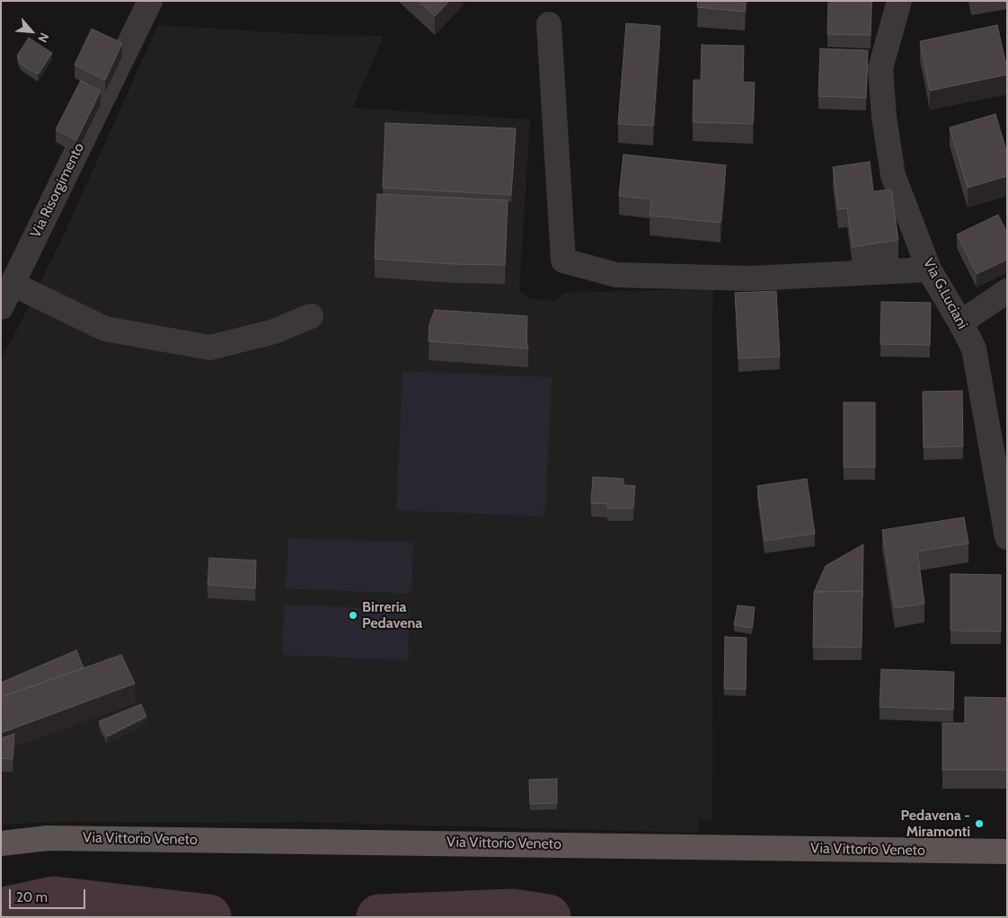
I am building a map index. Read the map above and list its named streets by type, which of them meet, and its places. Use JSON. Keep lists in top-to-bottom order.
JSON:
{
  "streets": {
    "main road": ["Via Vittorio Veneto"],
    "street": ["Via Risorgimento", "Via G.Luciani"]
  },
  "places": ["Birreria Pedavena", "Pedavena - Miramonti"],
  "scale_bar": "20 m",
  "north": "bottom right"
}
